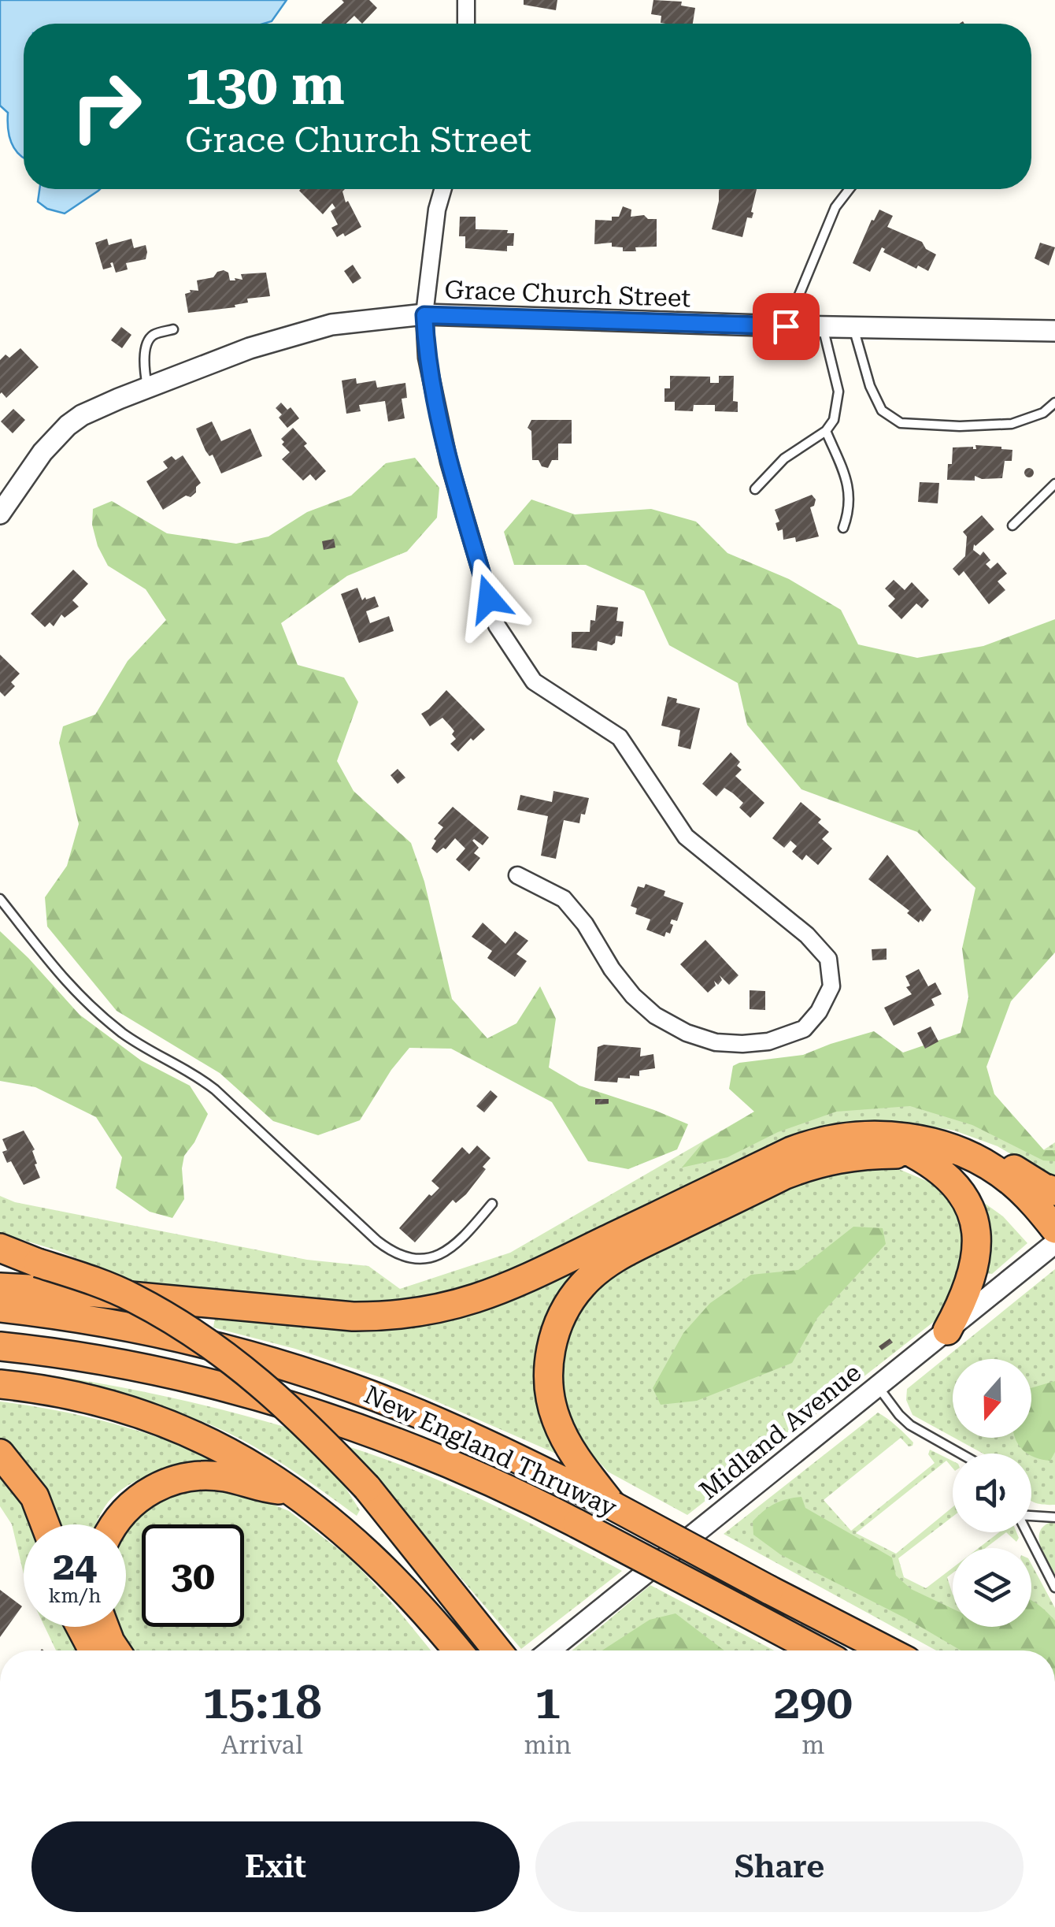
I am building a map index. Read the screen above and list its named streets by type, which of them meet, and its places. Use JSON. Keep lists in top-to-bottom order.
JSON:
{
  "streets": {
    "highway": ["New England Thruway"],
    "street": ["Grace Church Street", "Midland Avenue"]
  },
  "north": "bottom",
  "page": {
    "turn": ["130 m", "Grace Church Street"],
    "speed": "24 km/h",
    "limit": "30",
    "eta": [
      "15:18",
      "Arrival",
      "1",
      "min",
      "290",
      "m"
    ],
    "buttons": ["Exit", "Share"]
  }
}
